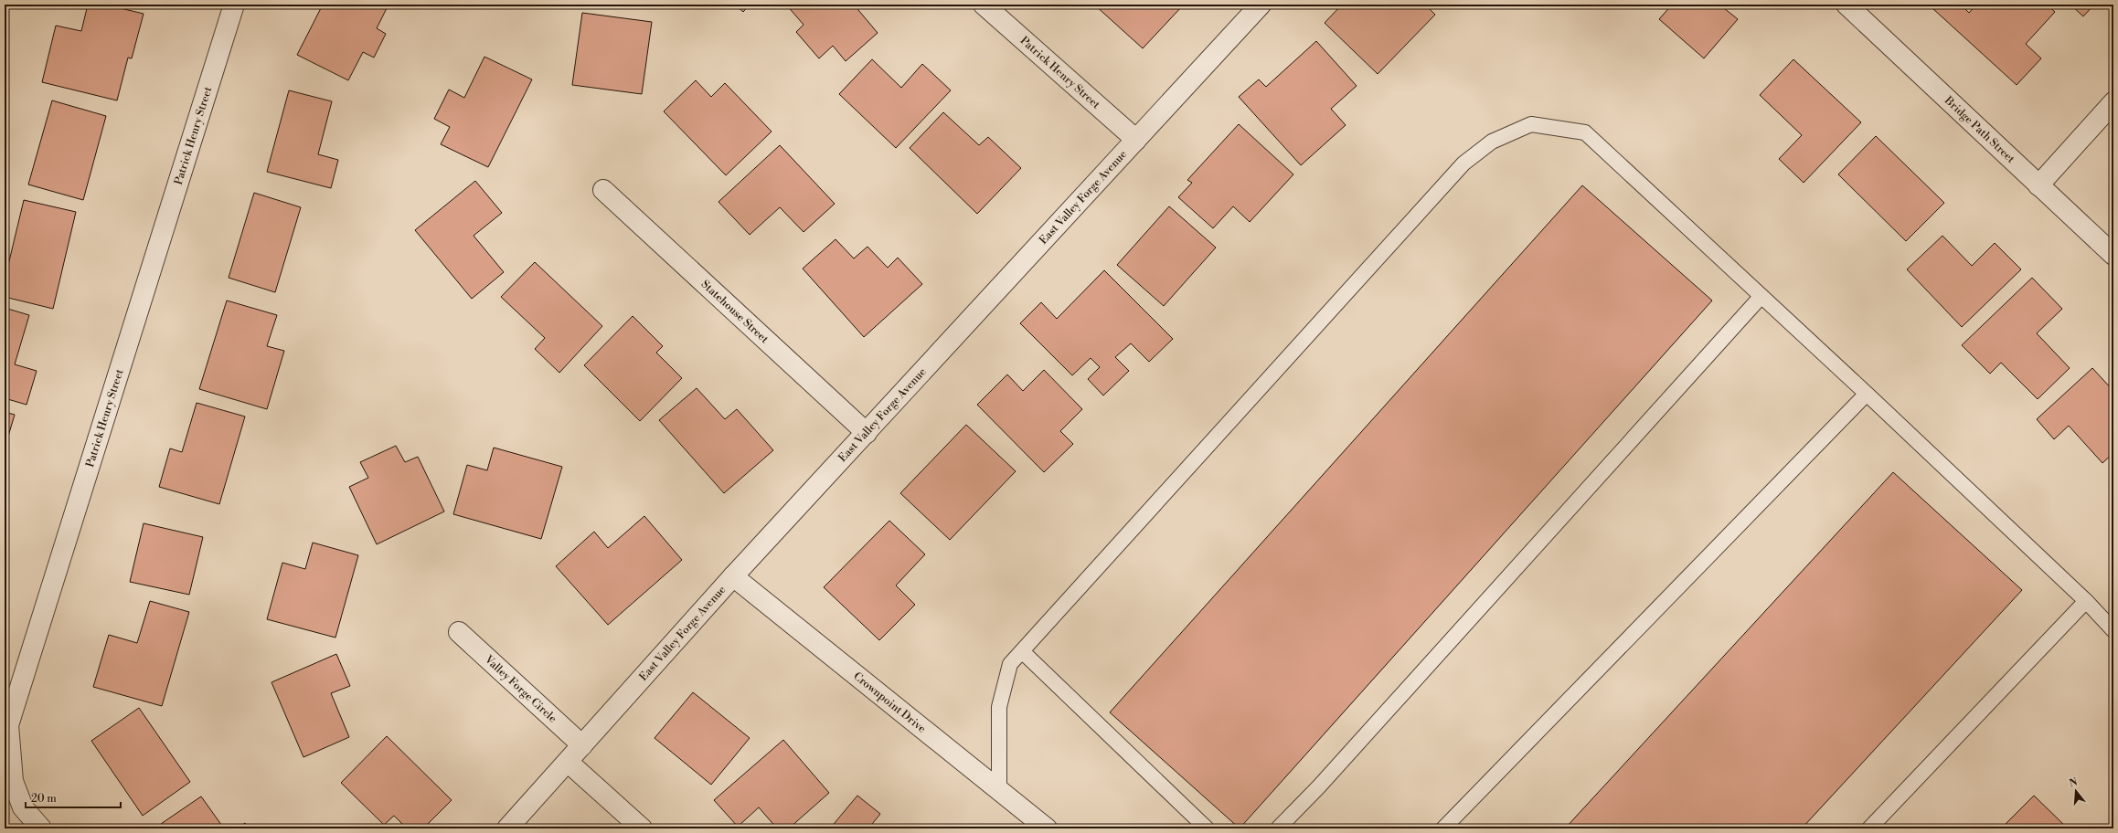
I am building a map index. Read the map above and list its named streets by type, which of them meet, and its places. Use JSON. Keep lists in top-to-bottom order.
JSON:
{
  "streets": {
    "street": [
      "Patrick Henry Street",
      "Bridge Path Street",
      "East Valley Forge Avenue",
      "Statehouse Street",
      "Valley Forge Circle",
      "Crownpoint Drive"
    ]
  },
  "crossings": [
    ["Patrick Henry Street", "East Valley Forge Avenue"],
    ["East Valley Forge Avenue", "Statehouse Street"],
    ["East Valley Forge Avenue", "Valley Forge Circle"],
    ["East Valley Forge Avenue", "Crownpoint Drive"]
  ],
  "scale_bar": "20 m",
  "north": "top"
}
